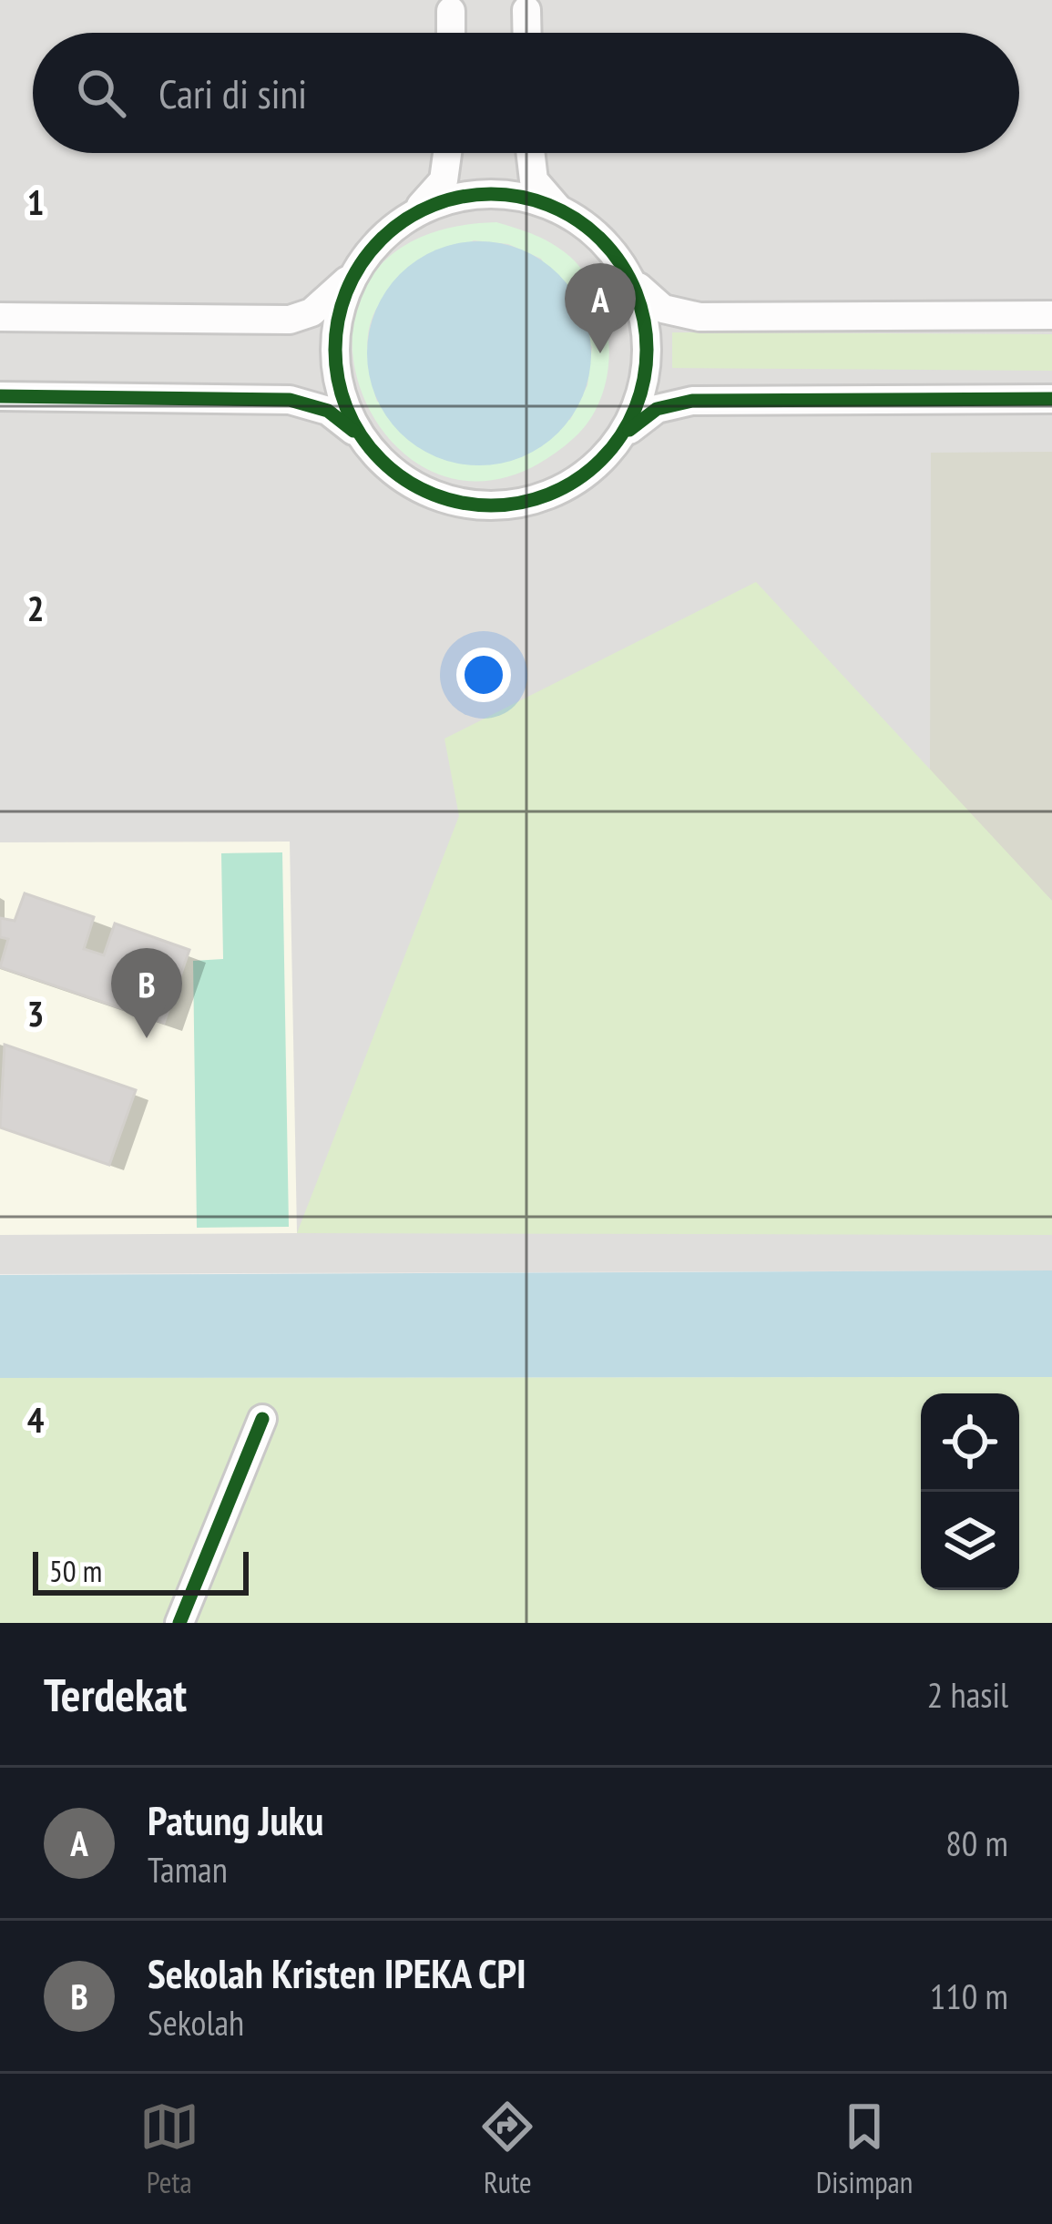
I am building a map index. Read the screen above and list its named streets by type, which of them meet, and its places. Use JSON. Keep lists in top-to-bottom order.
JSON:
{
  "scale_bar": "50 m",
  "page": {
    "search": "Cari di sini",
    "pins": ["A", "B"],
    "scale": "50 m",
    "heading": ["Terdekat", "2 hasil"],
    "list": [
      {
        "mark": "A",
        "name": "Patung Juku",
        "note": "Taman",
        "value": "80 m"
      },
      {
        "mark": "B",
        "name": "Sekolah Kristen IPEKA CPI",
        "note": "Sekolah",
        "value": "110 m"
      }
    ],
    "nav": ["Peta", "Rute", "Disimpan"]
  },
  "grid": {
    "rows": [
      "1",
      "2",
      "3",
      "4"
    ]
  }
}
